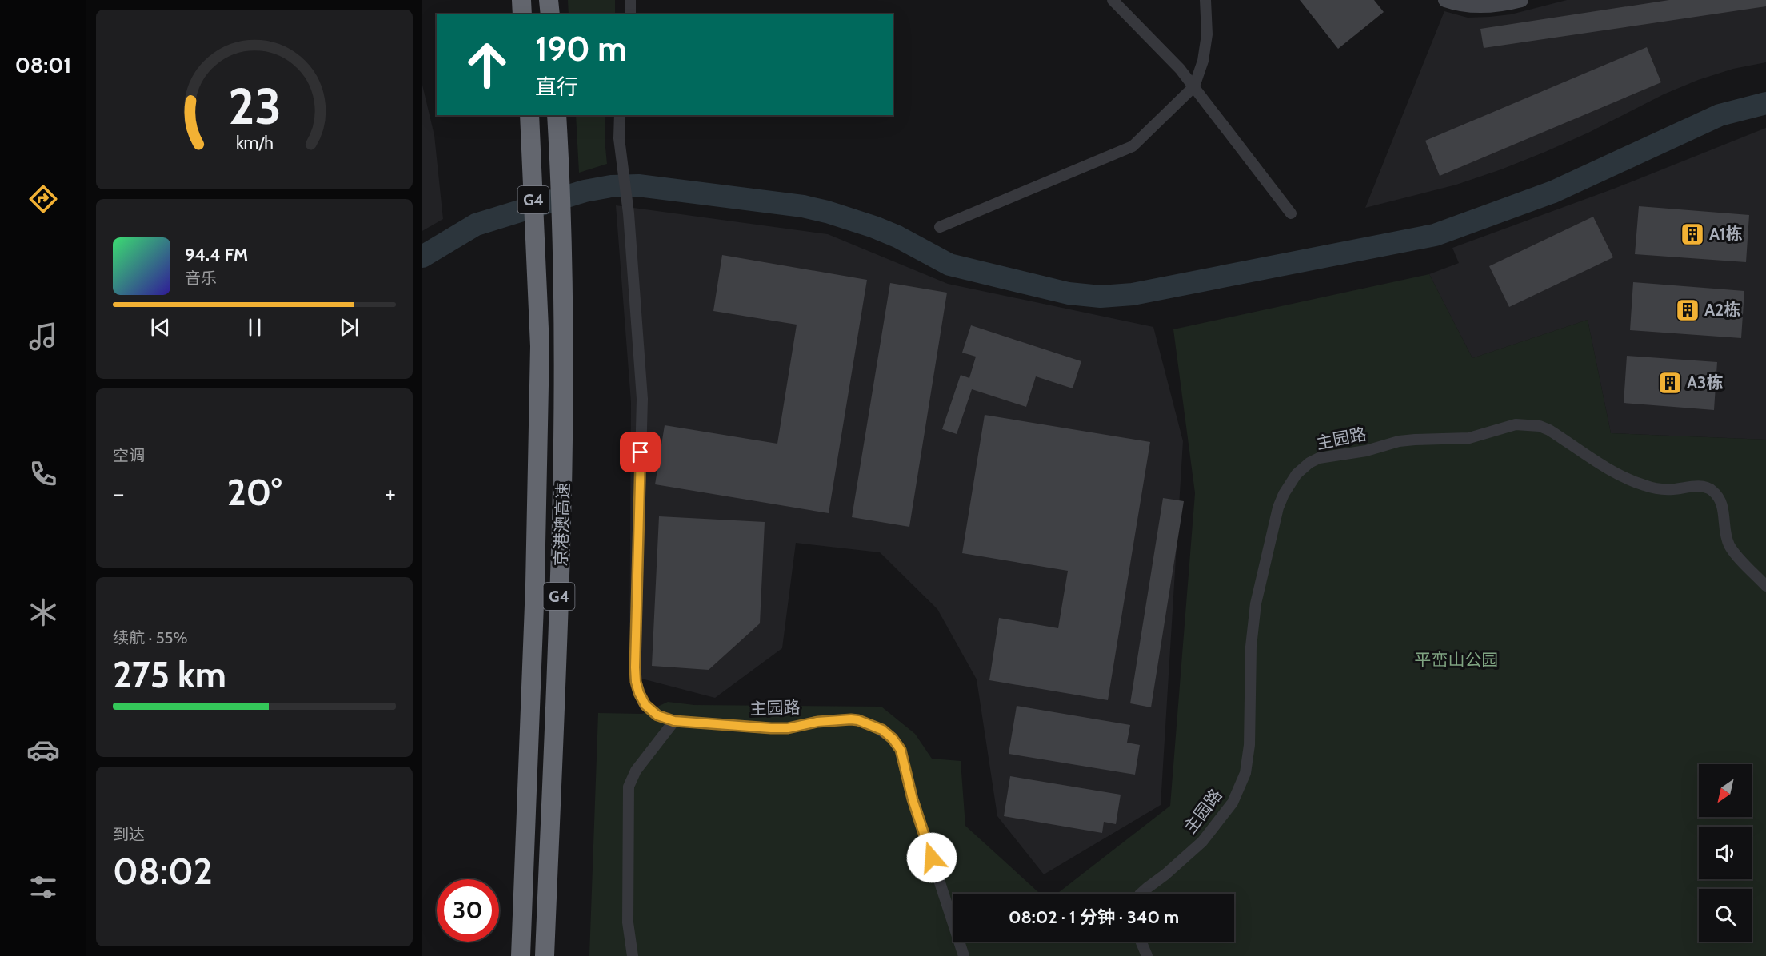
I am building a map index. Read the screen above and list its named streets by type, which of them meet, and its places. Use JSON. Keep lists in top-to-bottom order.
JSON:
{
  "streets": {
    "highway": ["G4", "京港澳高速"],
    "street": ["主园路"]
  },
  "parks": ["平峦山公园"],
  "places": {
    "building": ["A1栋", "A2栋", "A3栋"]
  },
  "north": "bottom left",
  "page": {
    "tabs": "08:01",
    "turn": ["190 m", "直行"],
    "song": ["94.4 FM", "音乐"],
    "tile": [
      "空调",
      ["续航 · 55%", "275 km"],
      ["到达", "08:02"]
    ],
    "heat": ["−", "20°", "+"],
    "limit": "30",
    "trip": "08:02 · 1 分钟 · 340 m",
    "gauge": ["23", "km/h"]
  }
}
